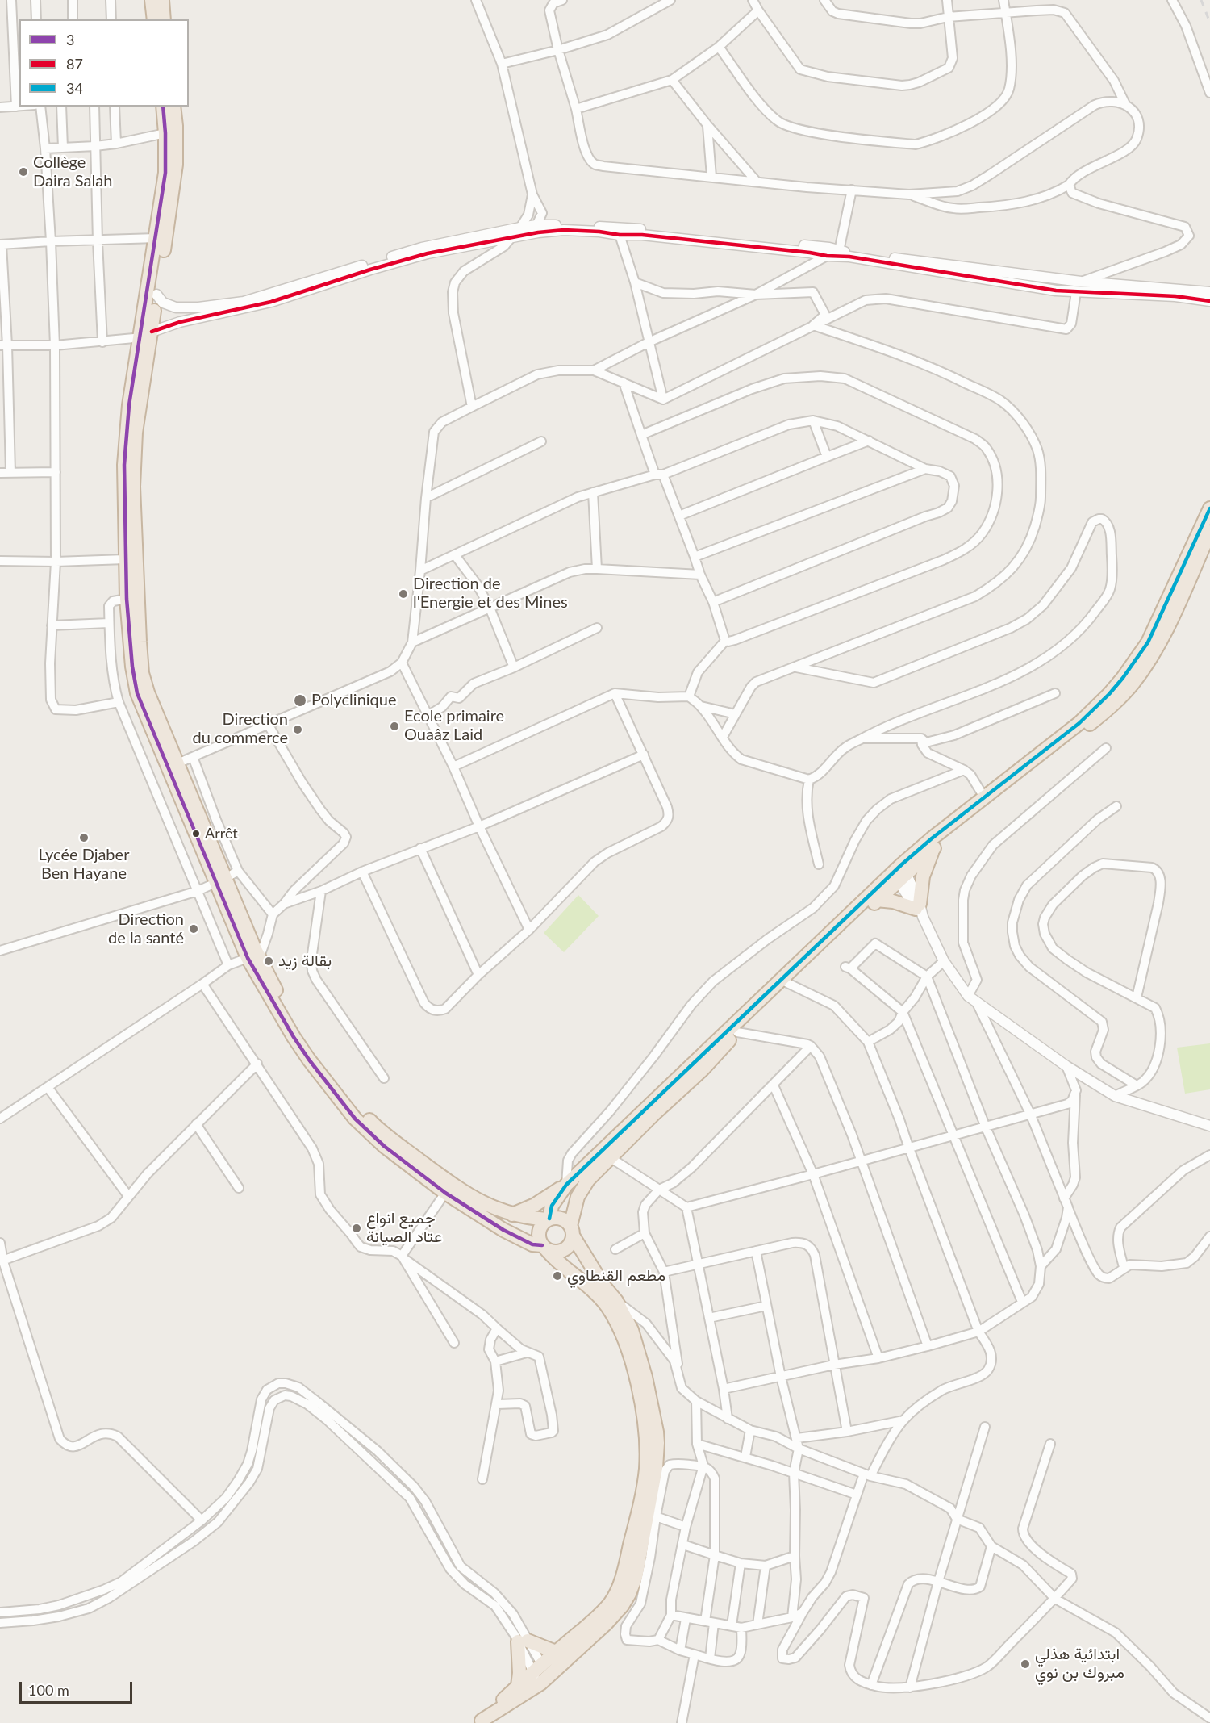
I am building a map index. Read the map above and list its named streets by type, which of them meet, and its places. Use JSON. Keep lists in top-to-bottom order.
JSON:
{
  "places": [
    "Collège Daira Salah",
    "Direction de l'Energie et des Mines",
    "Polyclinique",
    "Ecole primaire Ouaâz Laid",
    "Direction du commerce",
    "Arrêt",
    "Lycée Djaber Ben Hayane",
    "Direction de la santé",
    "بقالة زيد",
    "جميع انواع عتاد الصيانة",
    "مطعم القنطاوي",
    "ابتدائية هذلي مبروك بن نوي"
  ],
  "lines": ["transit line 3", "transit line 87", "transit line 34"],
  "legend": ["3", "87", "34"],
  "scale_bar": "100 m"
}
